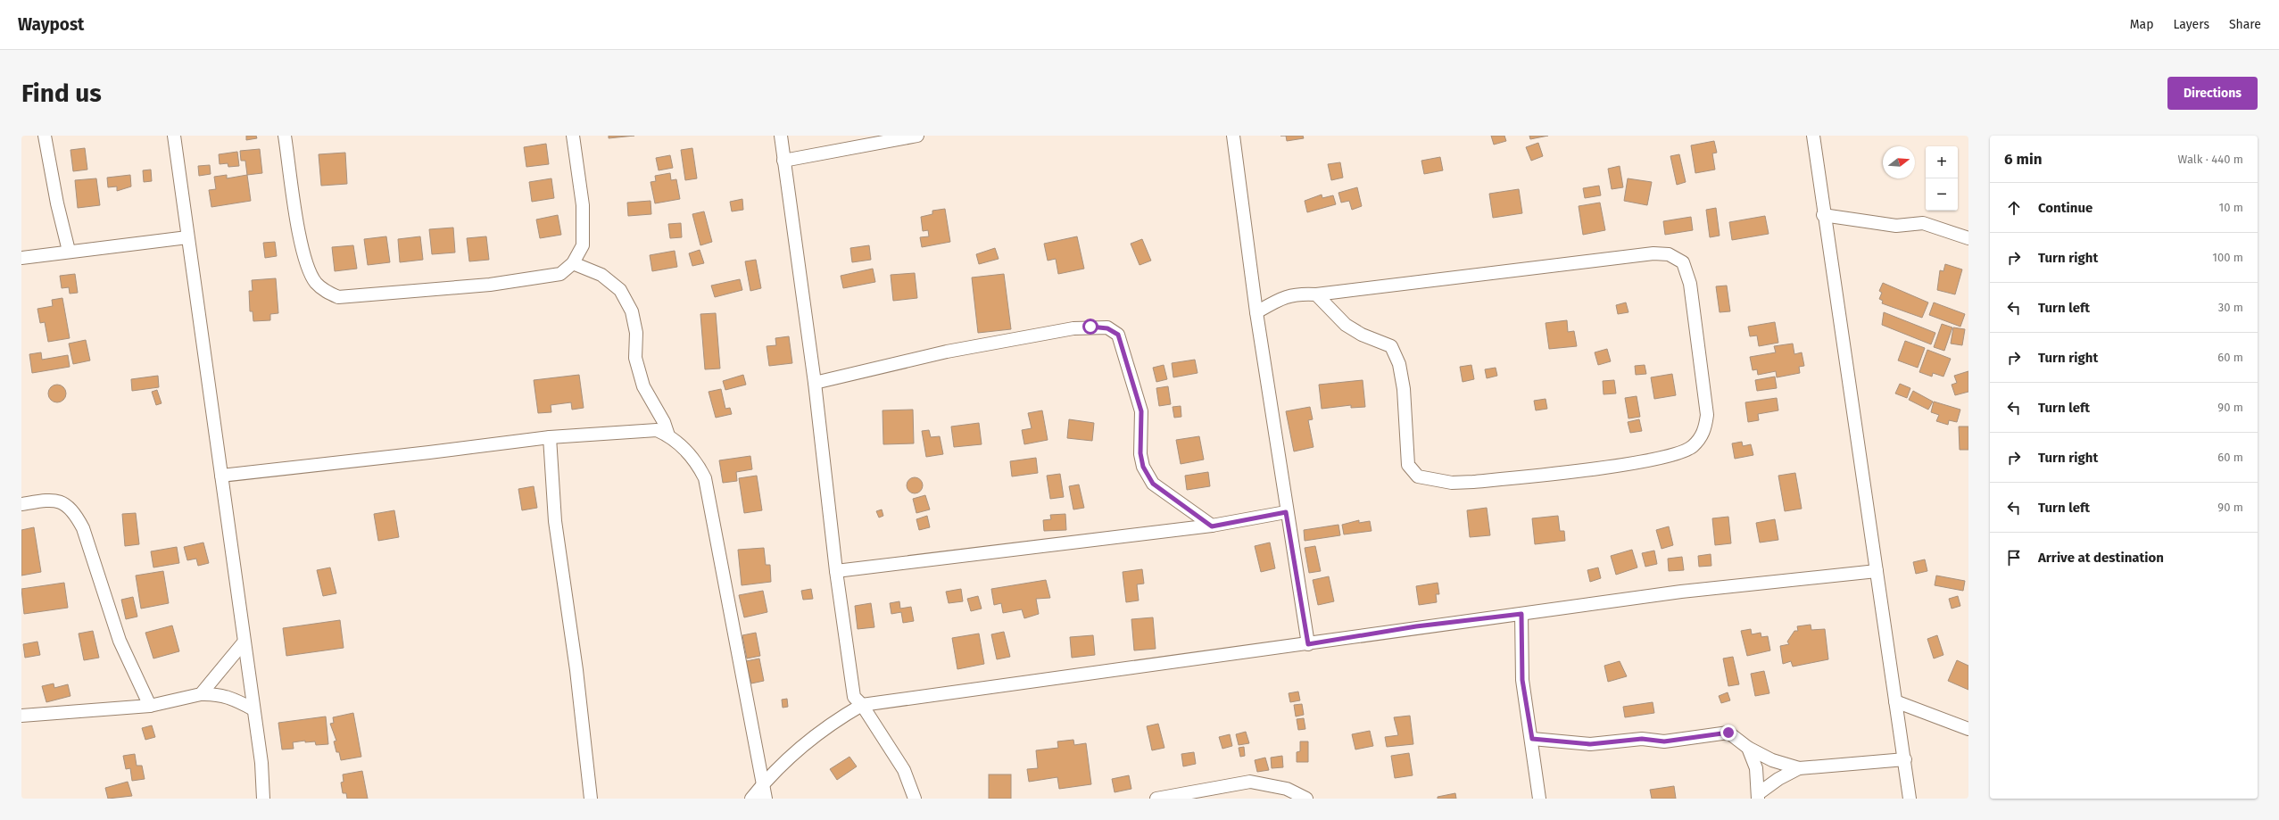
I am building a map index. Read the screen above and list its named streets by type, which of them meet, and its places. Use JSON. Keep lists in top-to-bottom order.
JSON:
{
  "north": "right",
  "page": {
    "header": "Waypost",
    "nav": ["Map", "Layers", "Share"],
    "buttons": "Directions",
    "title": "Find us",
    "heading": ["6 min", "Walk · 440 m"],
    "map_buttons": ["+", "−"],
    "list": [
      ["Continue", "10 m"],
      ["Turn right", "100 m"],
      ["Turn left", "30 m"],
      ["Turn right", "60 m"],
      ["Turn left", "90 m"],
      ["Turn right", "60 m"],
      ["Turn left", "90 m"],
      "Arrive at destination"
    ]
  }
}
